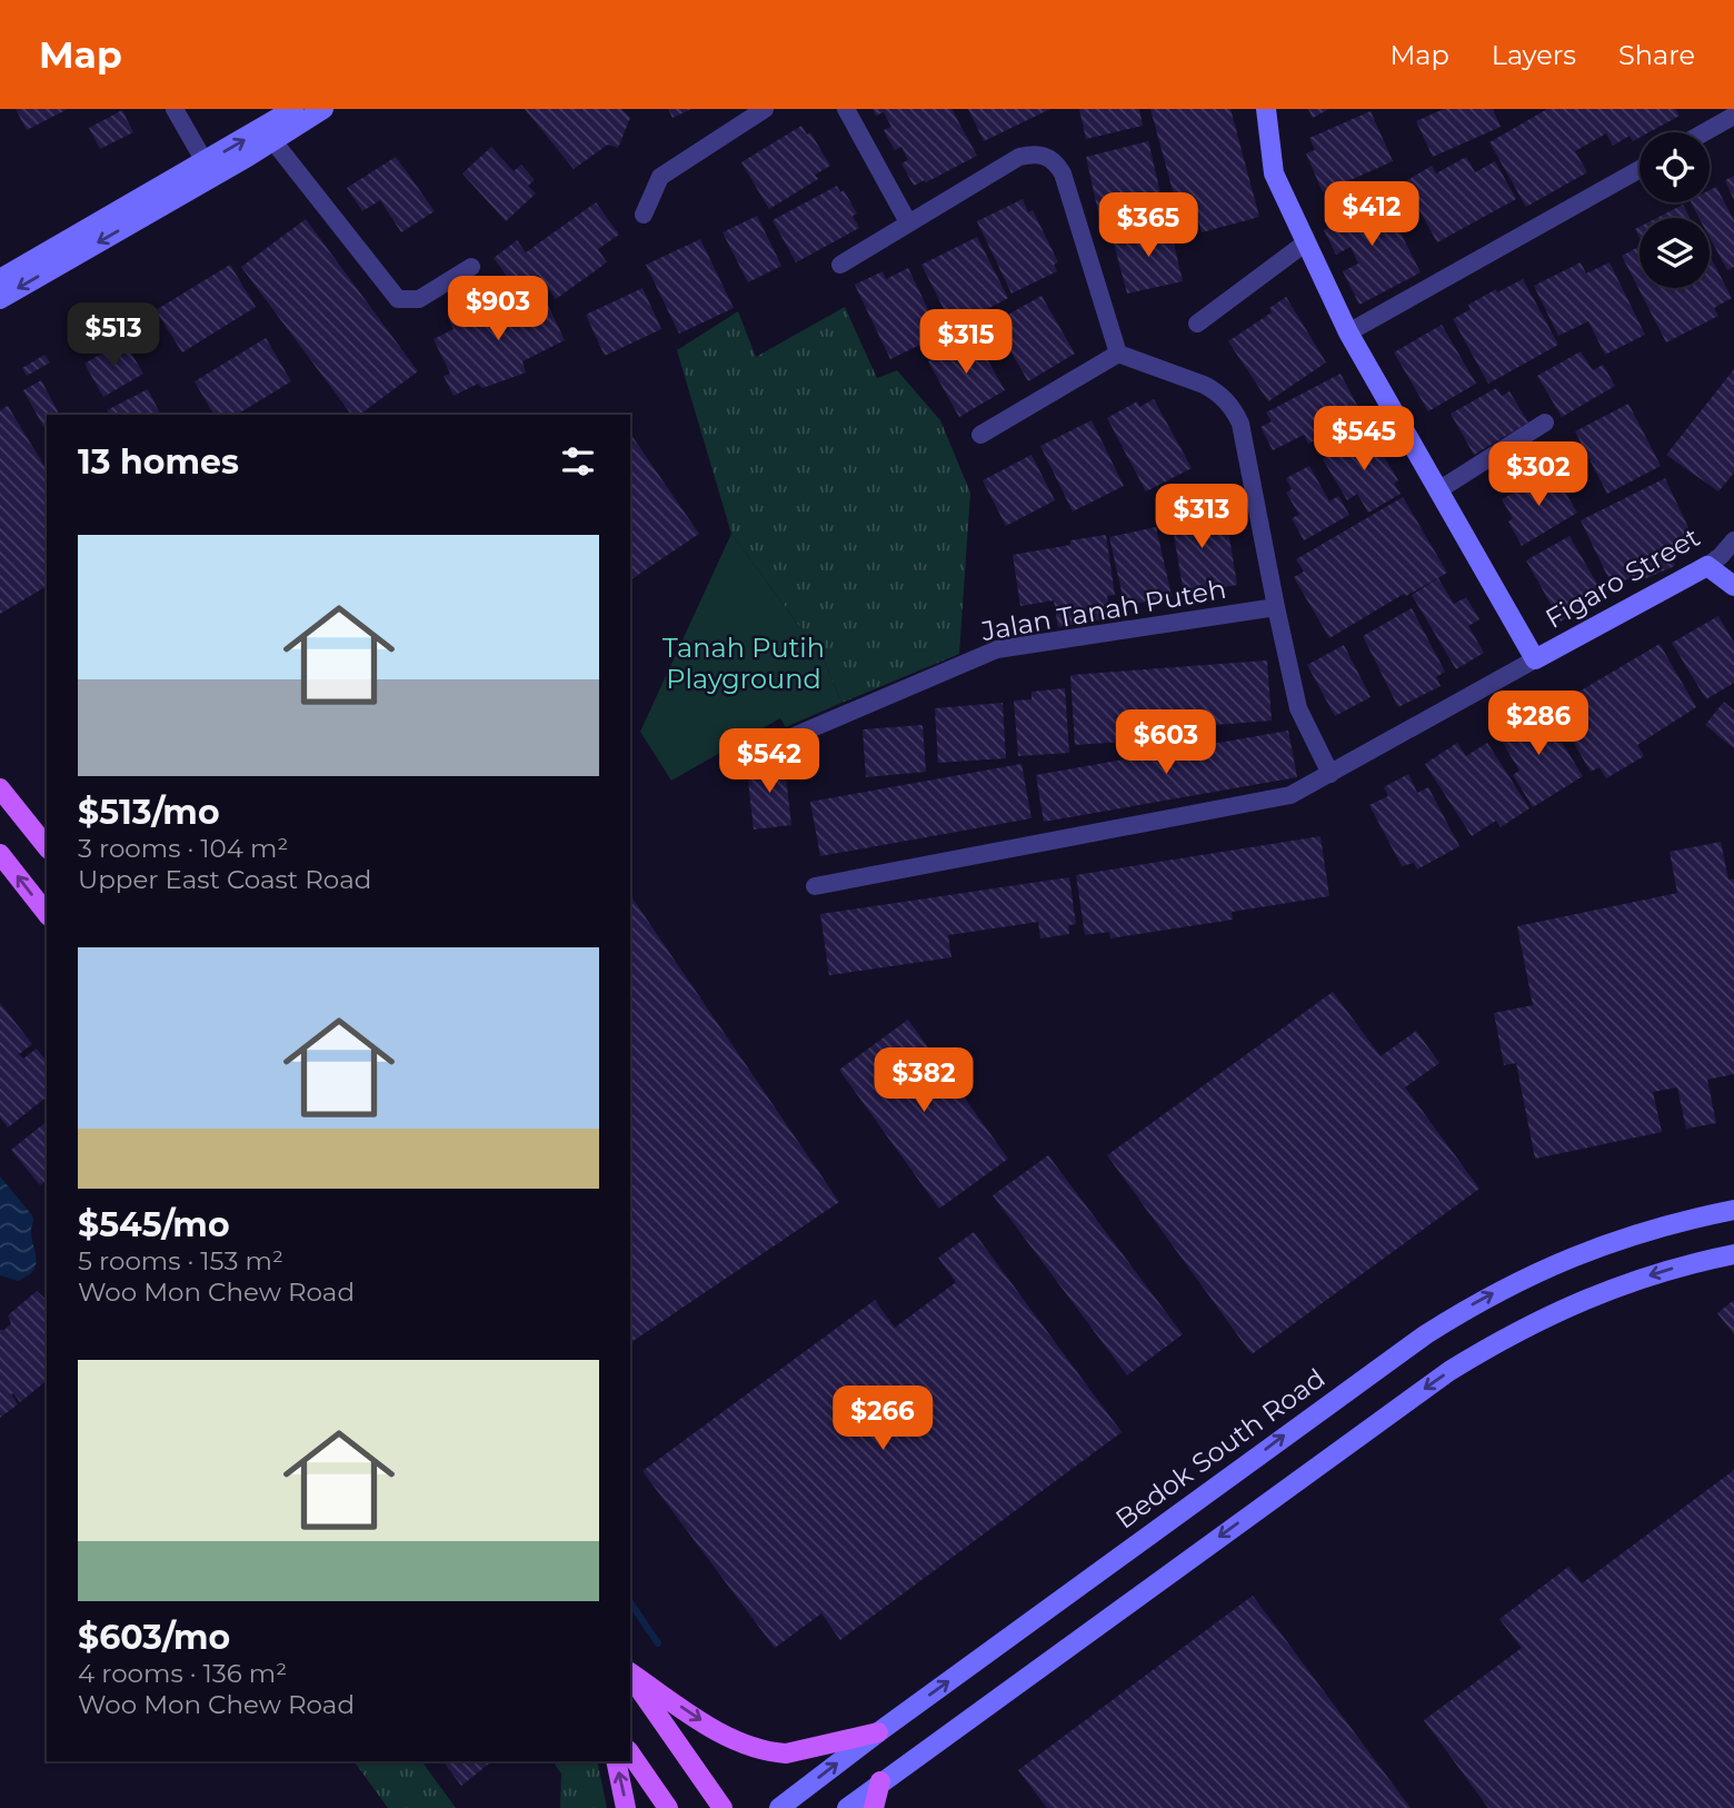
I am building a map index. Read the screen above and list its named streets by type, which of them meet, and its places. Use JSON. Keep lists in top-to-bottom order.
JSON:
{
  "streets": {
    "main road": ["Figaro Street", "Bedok South Road"],
    "street": ["Jalan Tanah Puteh"]
  },
  "parks": ["Tanah Putih Playground"],
  "page": {
    "header": "Map",
    "nav": ["Map", "Layers", "Share"],
    "price": [
      "$412",
      "$365",
      "$903",
      "$513",
      "$315",
      "$545",
      "$302",
      "$313",
      "$286",
      "$603",
      "$542",
      "$382",
      "$266"
    ],
    "heading": "13 homes",
    "list": [
      {
        "name": "$513/mo",
        "note": "3 rooms · 104 m² · Upper East Coast Road"
      },
      {
        "name": "$545/mo",
        "note": "5 rooms · 153 m² · Woo Mon Chew Road"
      },
      {
        "name": "$603/mo",
        "note": "4 rooms · 136 m² · Woo Mon Chew Road"
      }
    ]
  }
}
